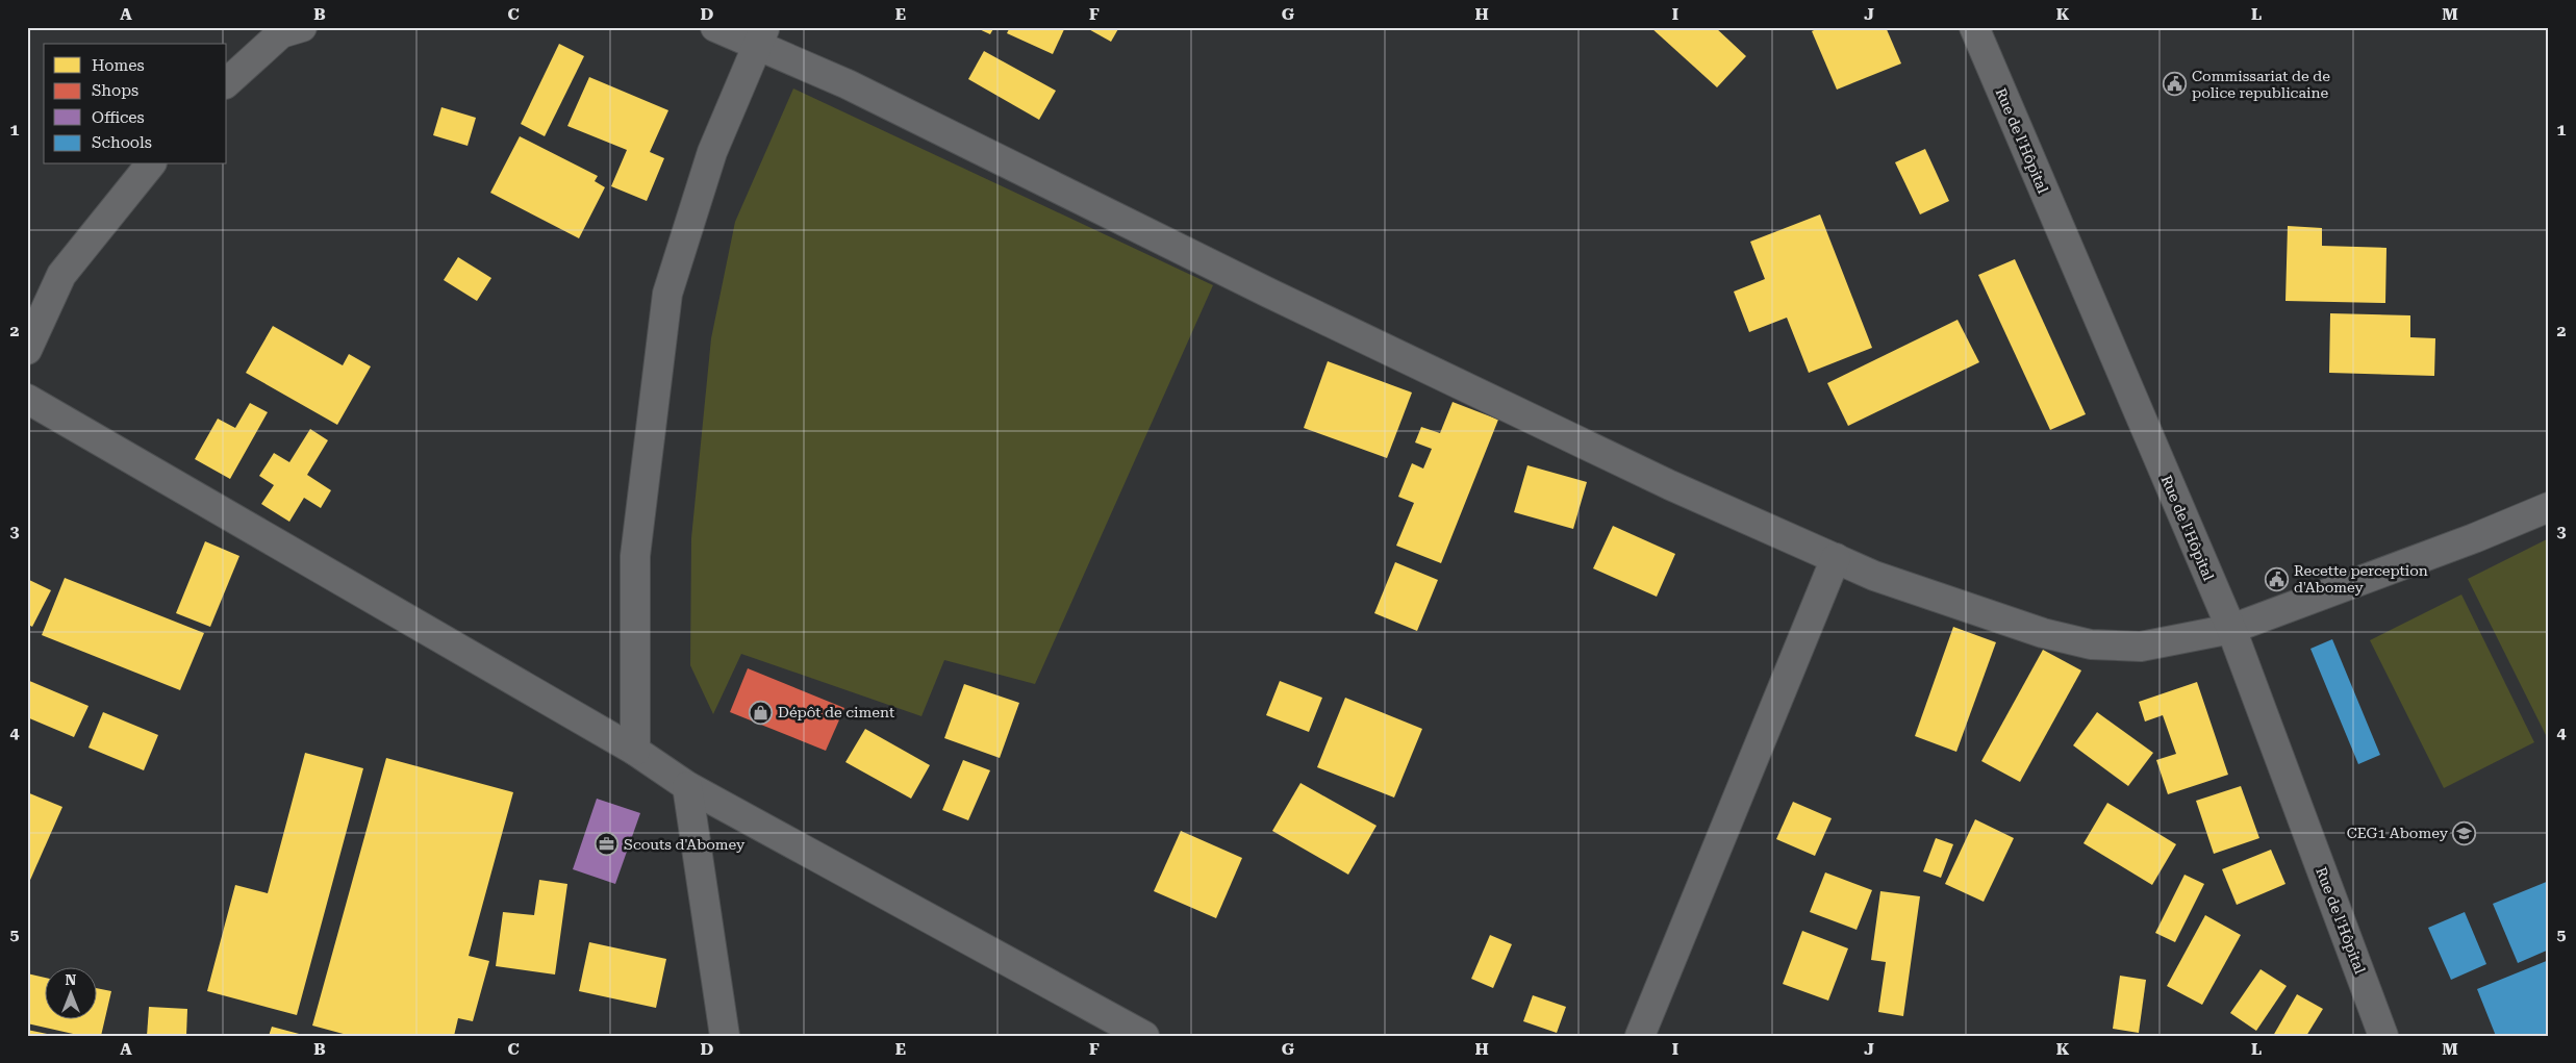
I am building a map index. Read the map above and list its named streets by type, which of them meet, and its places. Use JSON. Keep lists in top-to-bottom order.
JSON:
{
  "streets": {
    "street": ["Rue de l'Hôpital"]
  },
  "places": {
    "public building": ["Commissariat de de police republicaine", "Recette perception d'Abomey"],
    "shop": ["Dépôt de ciment"],
    "school or university": ["CEG1 Abomey"],
    "office": ["Scouts d'Abomey"]
  },
  "legend": [
    "Homes",
    "Shops",
    "Offices",
    "Schools"
  ],
  "north": "top",
  "grid": {
    "columns": [
      "A",
      "B",
      "C",
      "D",
      "E",
      "F",
      "G",
      "H",
      "I",
      "J",
      "K",
      "L",
      "M"
    ],
    "rows": [
      "1",
      "2",
      "3",
      "4",
      "5"
    ]
  }
}
